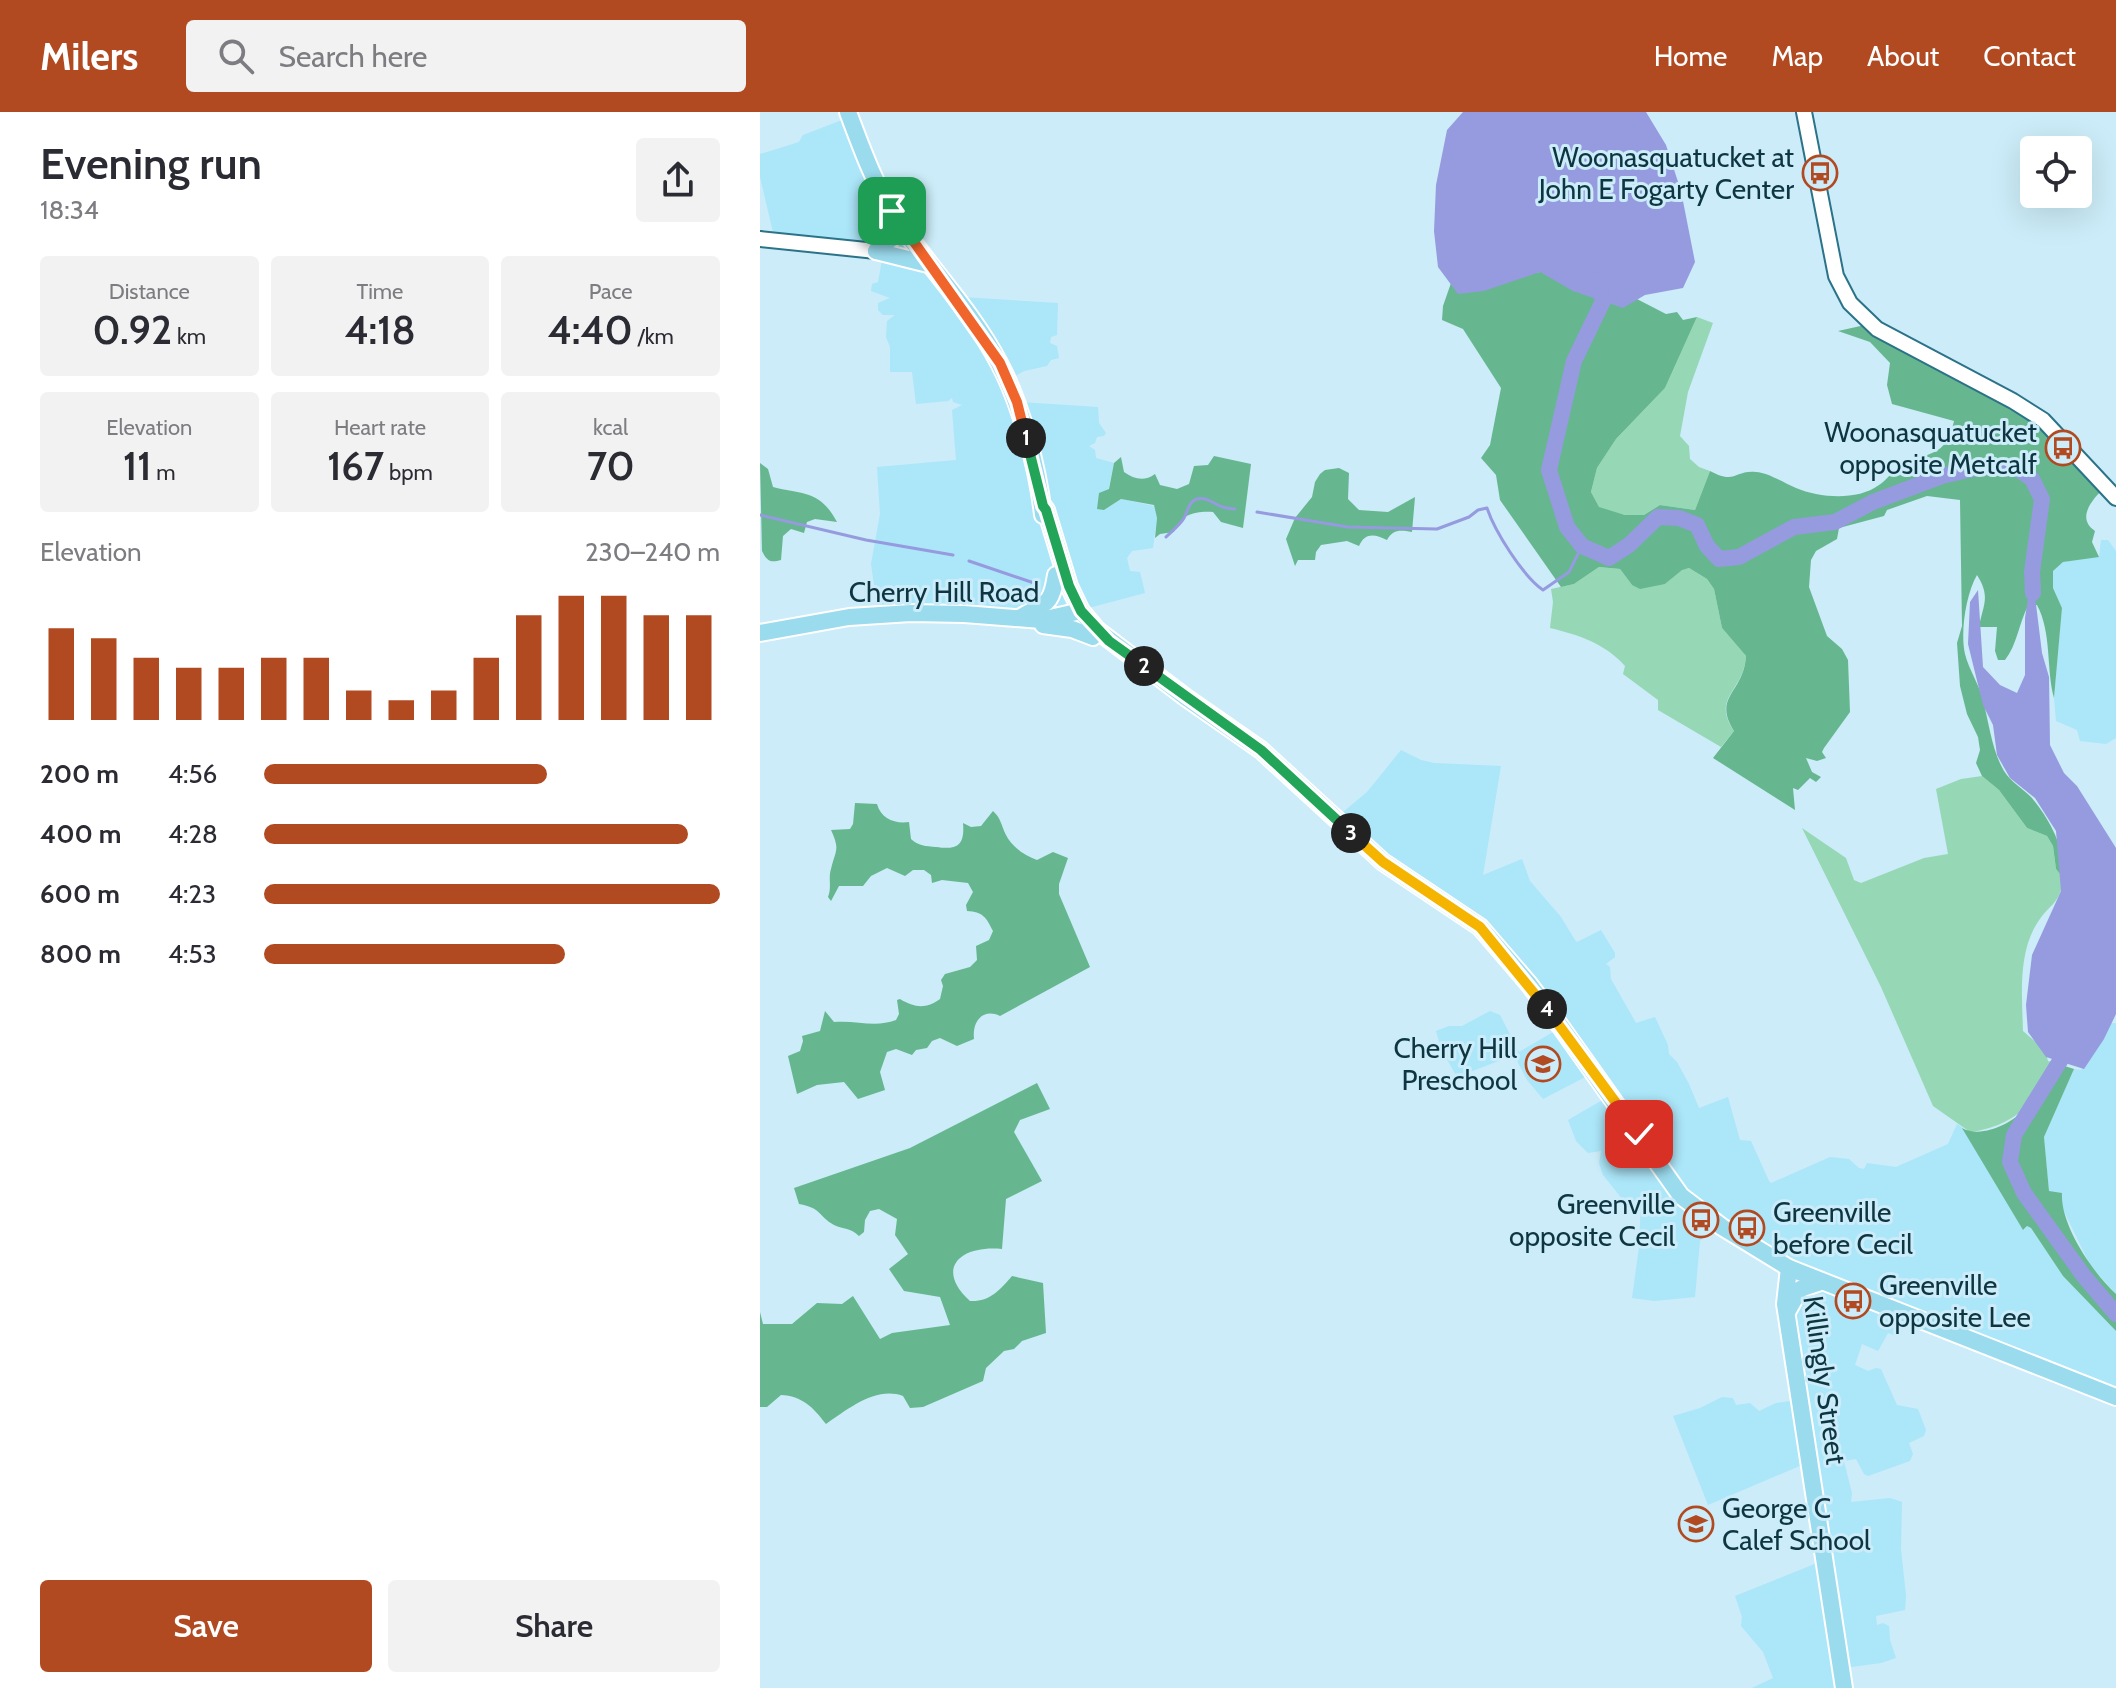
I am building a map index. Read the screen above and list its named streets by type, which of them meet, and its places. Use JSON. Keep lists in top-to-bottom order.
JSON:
{
  "streets": {
    "main road": ["Cherry Hill Road", "Killingly Street"]
  },
  "places": {
    "bus stop": [
      "Woonasquatucket at John E Fogarty Center",
      "Woonasquatucket opposite Metcalf",
      "Greenville opposite Cecil",
      "Greenville before Cecil",
      "Greenville opposite Lee"
    ],
    "school or university": ["Cherry Hill Preschool", "George C Calef School"]
  },
  "page": {
    "header": "Milers",
    "search": "Search here",
    "nav": [
      "Home",
      "Map",
      "About",
      "Contact"
    ],
    "heading": ["Evening run", "18:34"],
    "stats": [
      ["Distance", "0.92 km"],
      ["Time", "4:18"],
      ["Pace", "4:40 /km"],
      ["Elevation", "11 m"],
      ["Heart rate", "167 bpm"],
      ["kcal", "70"]
    ],
    "pins": [
      "1",
      "2",
      "3",
      "4"
    ],
    "chart": ["Elevation", "230–240 m"],
    "list": [
      {
        "name": "200 m",
        "note": "4:56"
      },
      {
        "name": "400 m",
        "note": "4:28"
      },
      {
        "name": "600 m",
        "note": "4:23"
      },
      {
        "name": "800 m",
        "note": "4:53"
      }
    ],
    "buttons": ["Save", "Share"]
  }
}
